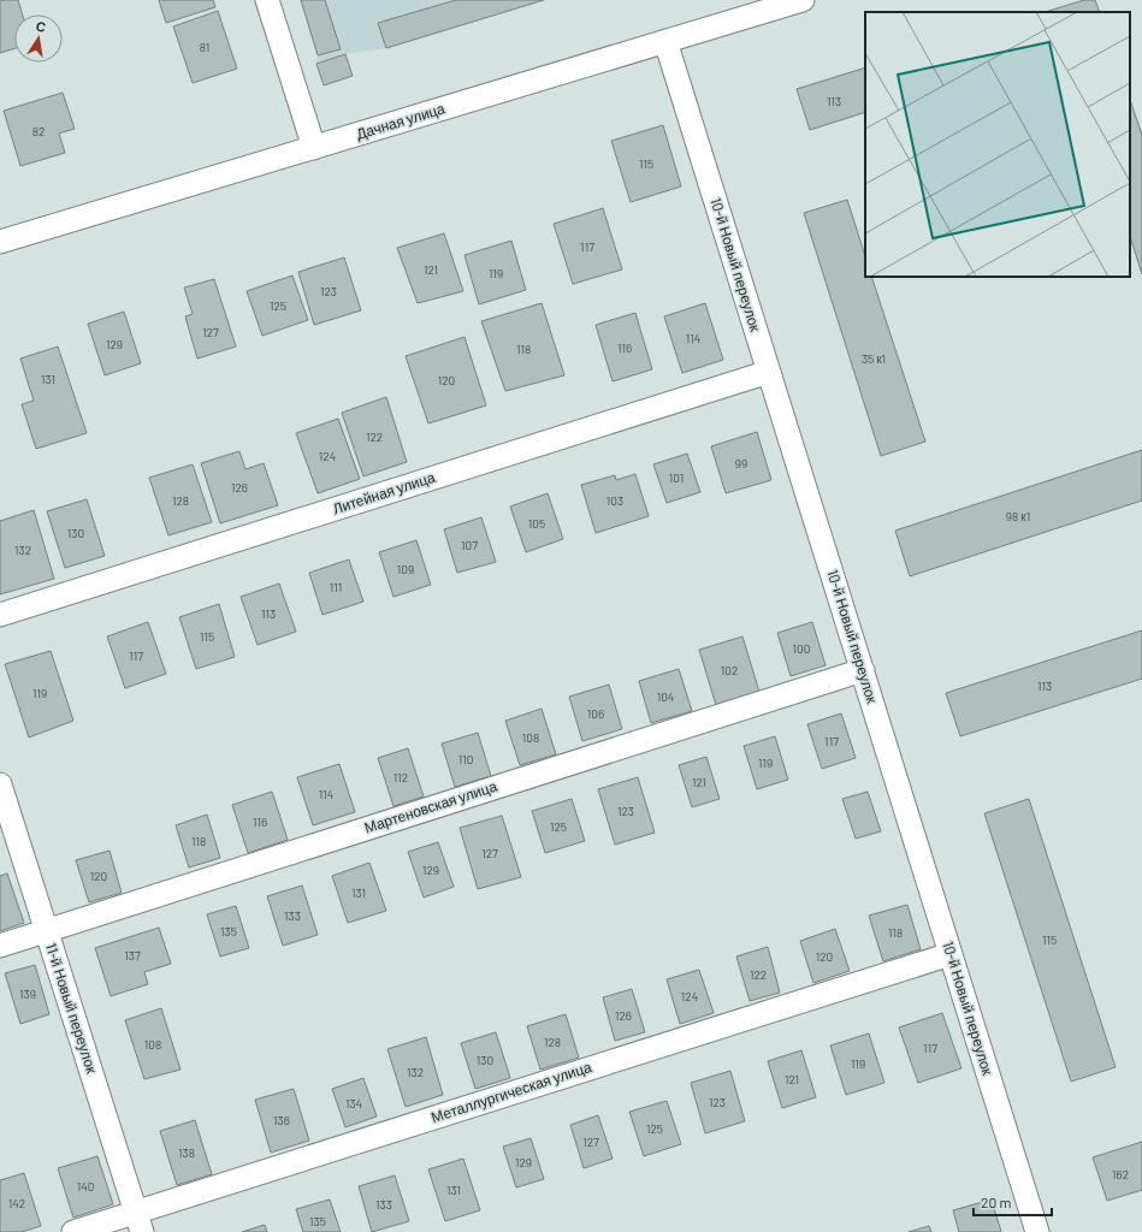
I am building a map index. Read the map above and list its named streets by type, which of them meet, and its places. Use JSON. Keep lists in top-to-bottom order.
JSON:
{
  "streets": {
    "street": [
      "Дачная улица",
      "10-й Новый переулок",
      "Литейная улица",
      "Мартеновская улица",
      "11-й Новый переулок",
      "Металлургическая улица"
    ]
  },
  "crossings": [
    ["Дачная улица", "10-й Новый переулок"],
    ["10-й Новый переулок", "Литейная улица"],
    ["10-й Новый переулок", "Мартеновская улица"],
    ["10-й Новый переулок", "Металлургическая улица"],
    ["Мартеновская улица", "11-й Новый переулок"],
    ["11-й Новый переулок", "Металлургическая улица"]
  ],
  "house_numbers": [
    "81",
    "113",
    "82",
    "115",
    "117",
    "121",
    "119",
    "123",
    "125",
    "127",
    "114",
    "129",
    "116",
    "118",
    "35 к1",
    "131",
    "120",
    "122",
    "124",
    "99",
    "101",
    "126",
    "128",
    "103",
    "98 к1",
    "105",
    "130",
    "107",
    "132",
    "109",
    "111",
    "113",
    "115",
    "100",
    "117",
    "102",
    "113",
    "119",
    "104",
    "106",
    "108",
    "117",
    "110",
    "119",
    "112",
    "121",
    "114",
    "123",
    "116",
    "125",
    "118",
    "127",
    "129",
    "120",
    "131",
    "133",
    "135",
    "118",
    "115",
    "137",
    "120",
    "122",
    "139",
    "124",
    "126",
    "128",
    "108",
    "117",
    "130",
    "119",
    "132",
    "121",
    "123",
    "134",
    "136",
    "125",
    "127",
    "138",
    "129",
    "162",
    "140",
    "131",
    "142",
    "133",
    "135"
  ],
  "scale_bar": "20 m",
  "north": "top"
}
